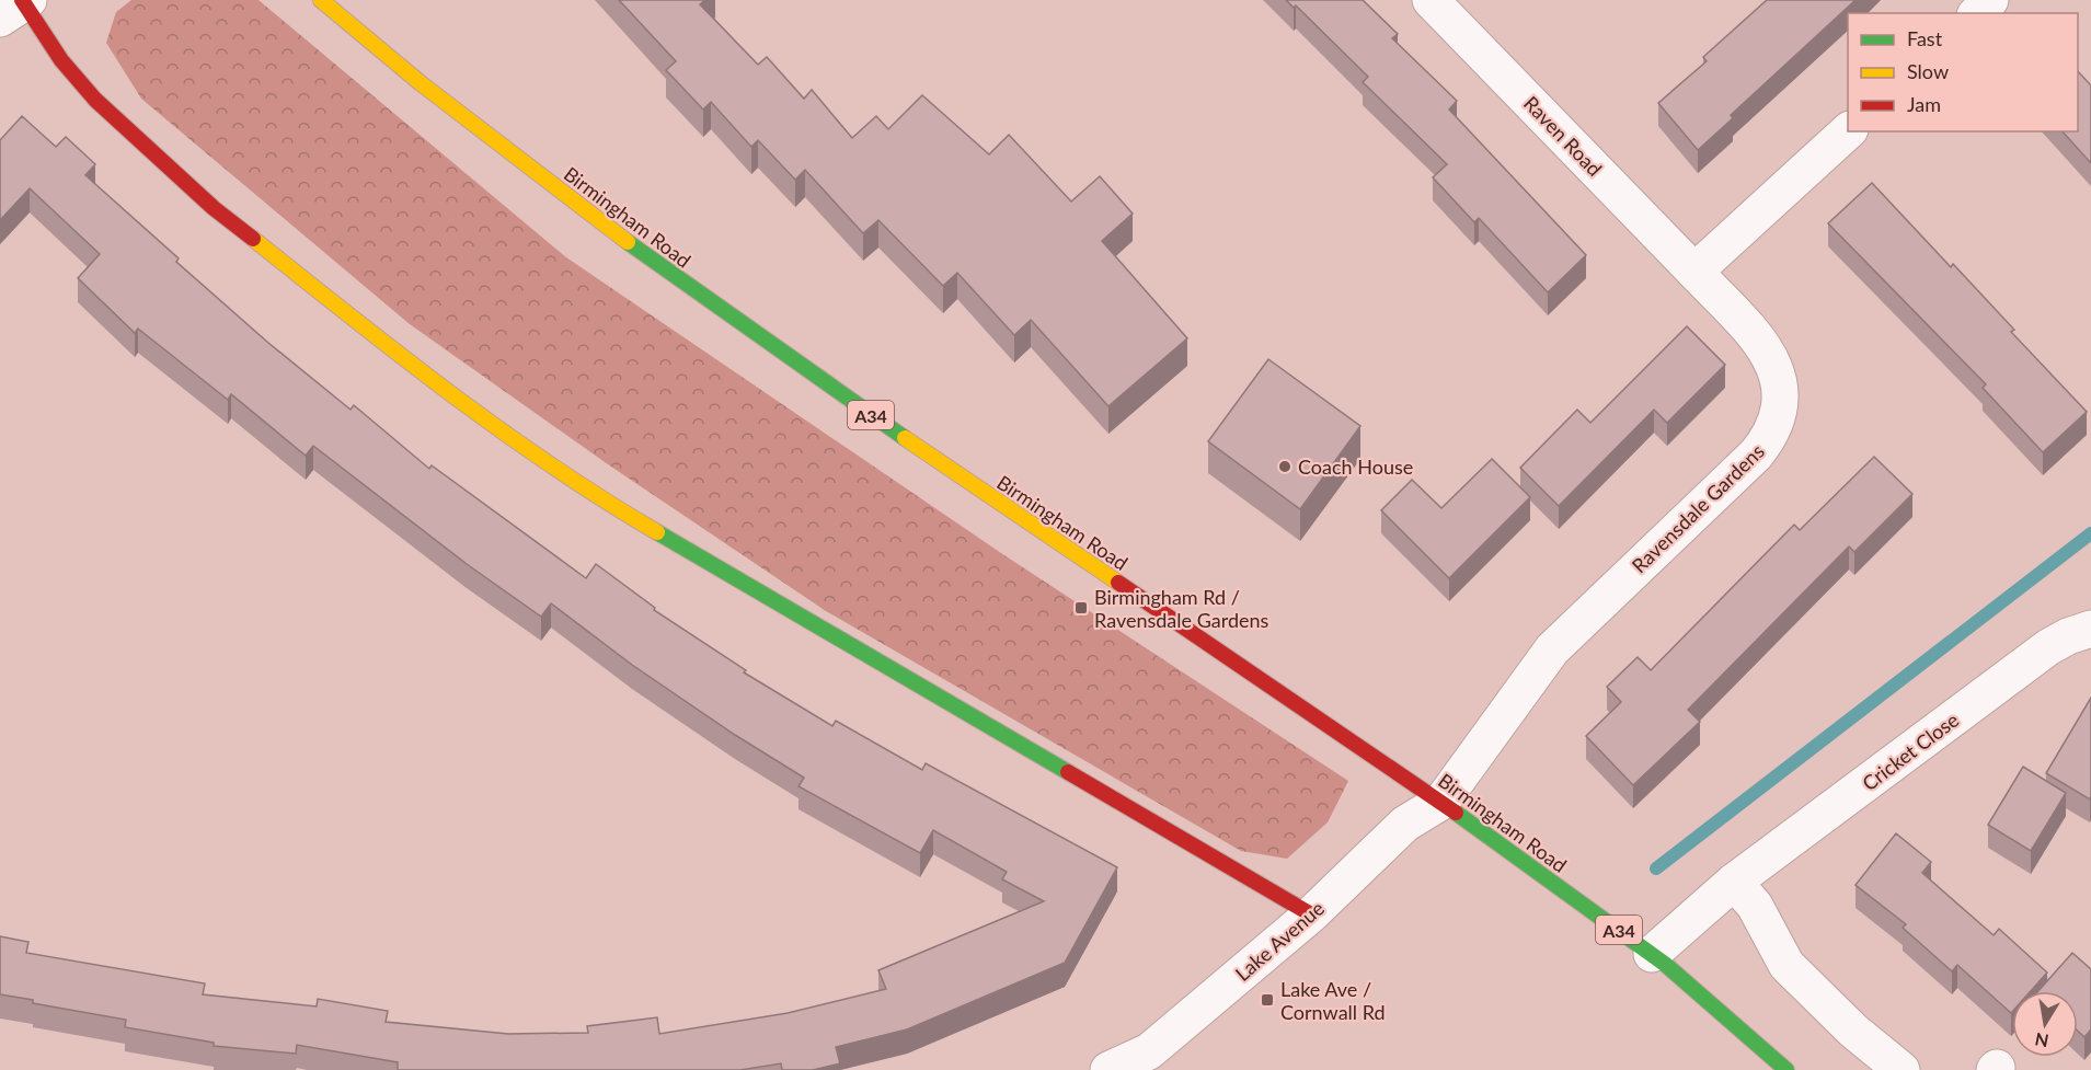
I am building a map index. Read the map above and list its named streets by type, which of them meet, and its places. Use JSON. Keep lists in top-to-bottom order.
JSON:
{
  "streets": {
    "main road": ["Birmingham Road", "A34"],
    "street": [
      "Raven Road",
      "Ravensdale Gardens",
      "Cricket Close",
      "Lake Avenue"
    ]
  },
  "crossings": [
    ["Raven Road", "Ravensdale Gardens"],
    ["Birmingham Road", "Ravensdale Gardens"],
    ["Birmingham Road", "Cricket Close"],
    ["Birmingham Road", "Lake Avenue"],
    ["Ravensdale Gardens", "Lake Avenue"]
  ],
  "places": {
    "other": ["Coach House"],
    "transit": ["Birmingham Rd / Ravensdale Gardens", "Lake Ave / Cornwall Rd"]
  },
  "legend": ["Fast", "Slow", "Jam"],
  "north": "bottom"
}
